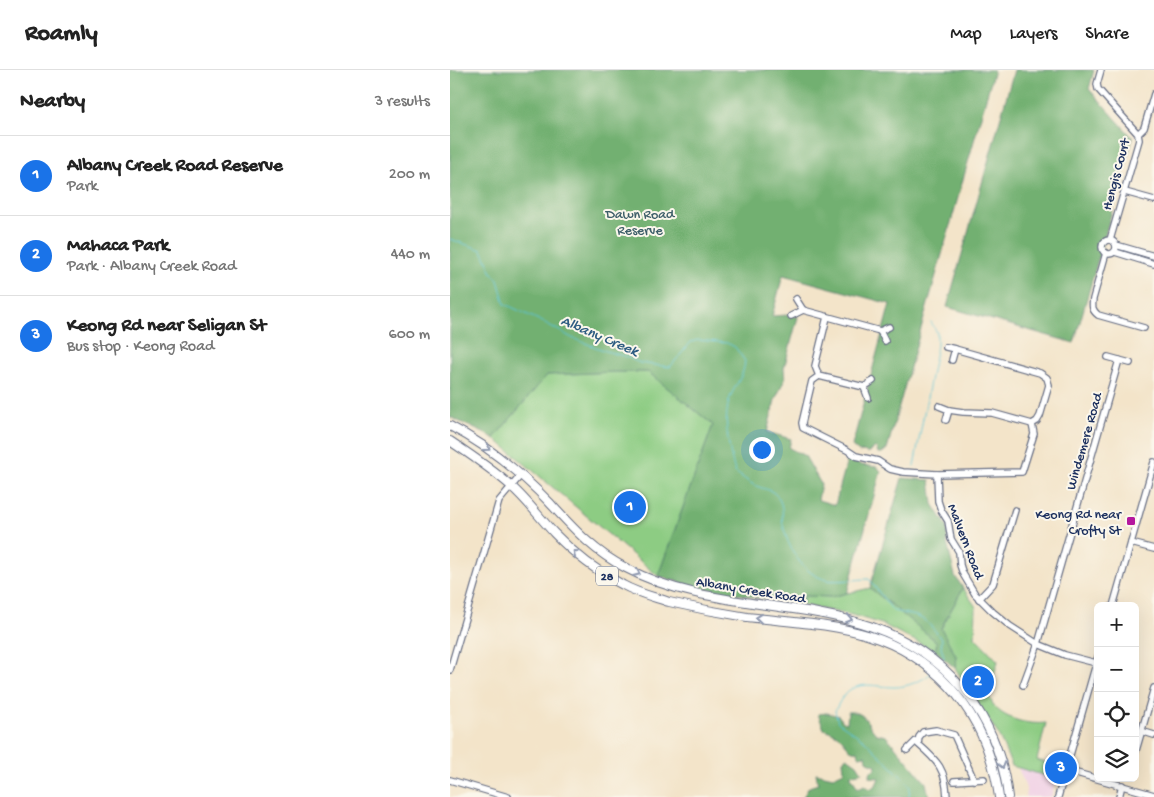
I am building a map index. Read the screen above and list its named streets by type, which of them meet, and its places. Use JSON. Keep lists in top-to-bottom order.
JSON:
{
  "streets": {
    "main road": ["28", "Albany Creek Road"],
    "street": ["Hengis Court", "Windemere Road", "Malvern Road"]
  },
  "crossings": [
    ["Windemere Road", "Malvern Road"]
  ],
  "water": ["Albany Creek"],
  "parks": ["Dawn Road Reserve"],
  "places": {
    "transit": ["Keong Rd near Crofty St"]
  },
  "page": {
    "header": "Roamly",
    "nav": ["Map", "Layers", "Share"],
    "heading": ["Nearby", "3 results"],
    "list": [
      {
        "mark": "1",
        "name": "Albany Creek Road Reserve",
        "note": "Park",
        "value": "200 m"
      },
      {
        "mark": "2",
        "name": "Mahaca Park",
        "note": "Park · Albany Creek Road",
        "value": "440 m"
      },
      {
        "mark": "3",
        "name": "Keong Rd near Seligan St",
        "note": "Bus stop · Keong Road",
        "value": "600 m"
      }
    ],
    "pins": ["1", "2", "3"],
    "map_buttons": ["+", "−"]
  }
}
